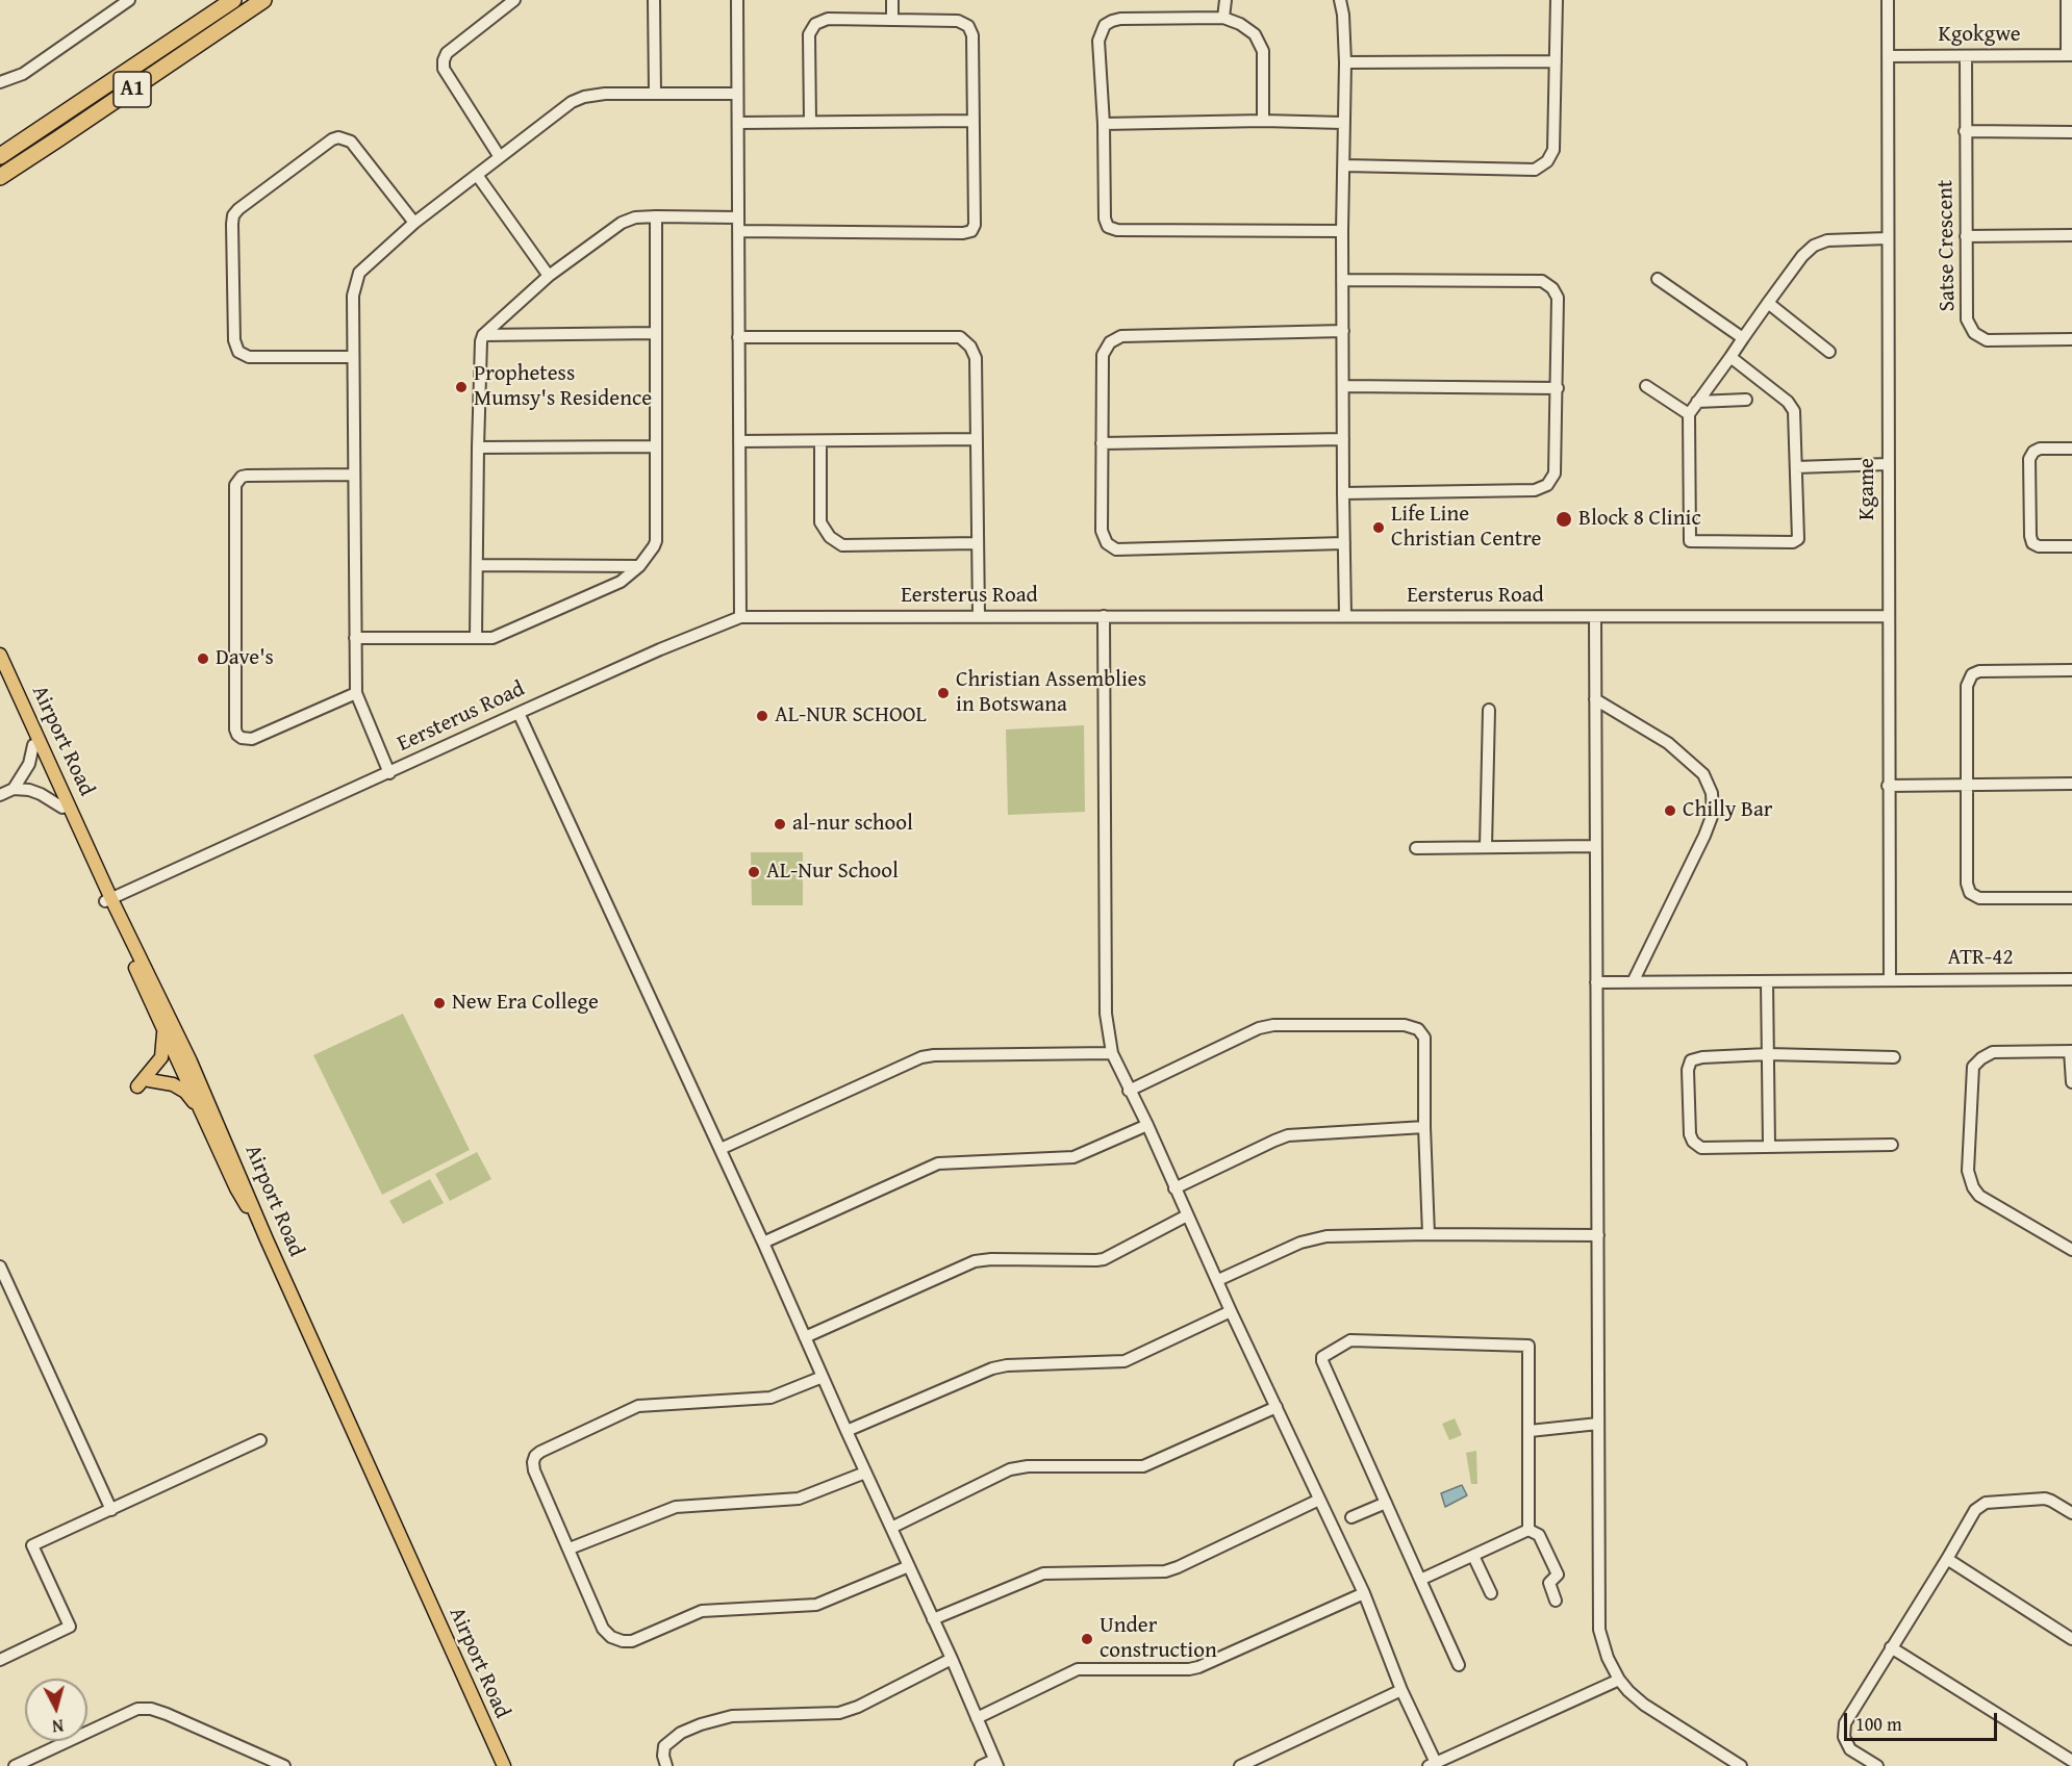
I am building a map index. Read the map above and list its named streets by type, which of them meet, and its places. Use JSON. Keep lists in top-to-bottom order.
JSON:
{
  "streets": {
    "highway": ["A1"],
    "main road": ["Airport Road"],
    "street": [
      "Kgokgwe",
      "Satse Crescent",
      "Kgame",
      "Eersterus Road",
      "ATR-42"
    ]
  },
  "crossings": [
    ["Kgokgwe", "Satse Crescent"],
    ["Kgokgwe", "Kgame"],
    ["Kgame", "Eersterus Road"],
    ["Kgame", "ATR-42"],
    ["Eersterus Road", "Airport Road"]
  ],
  "places": [
    "Prophetess Mumsy's Residence",
    "Block 8 Clinic",
    "Life Line Christian Centre",
    "Dave's",
    "Christian Assemblies in Botswana",
    "AL-NUR SCHOOL",
    "Chilly Bar",
    "al-nur school",
    "AL-Nur School",
    "New Era College",
    "Under construction"
  ],
  "scale_bar": "100 m",
  "north": "bottom"
}
